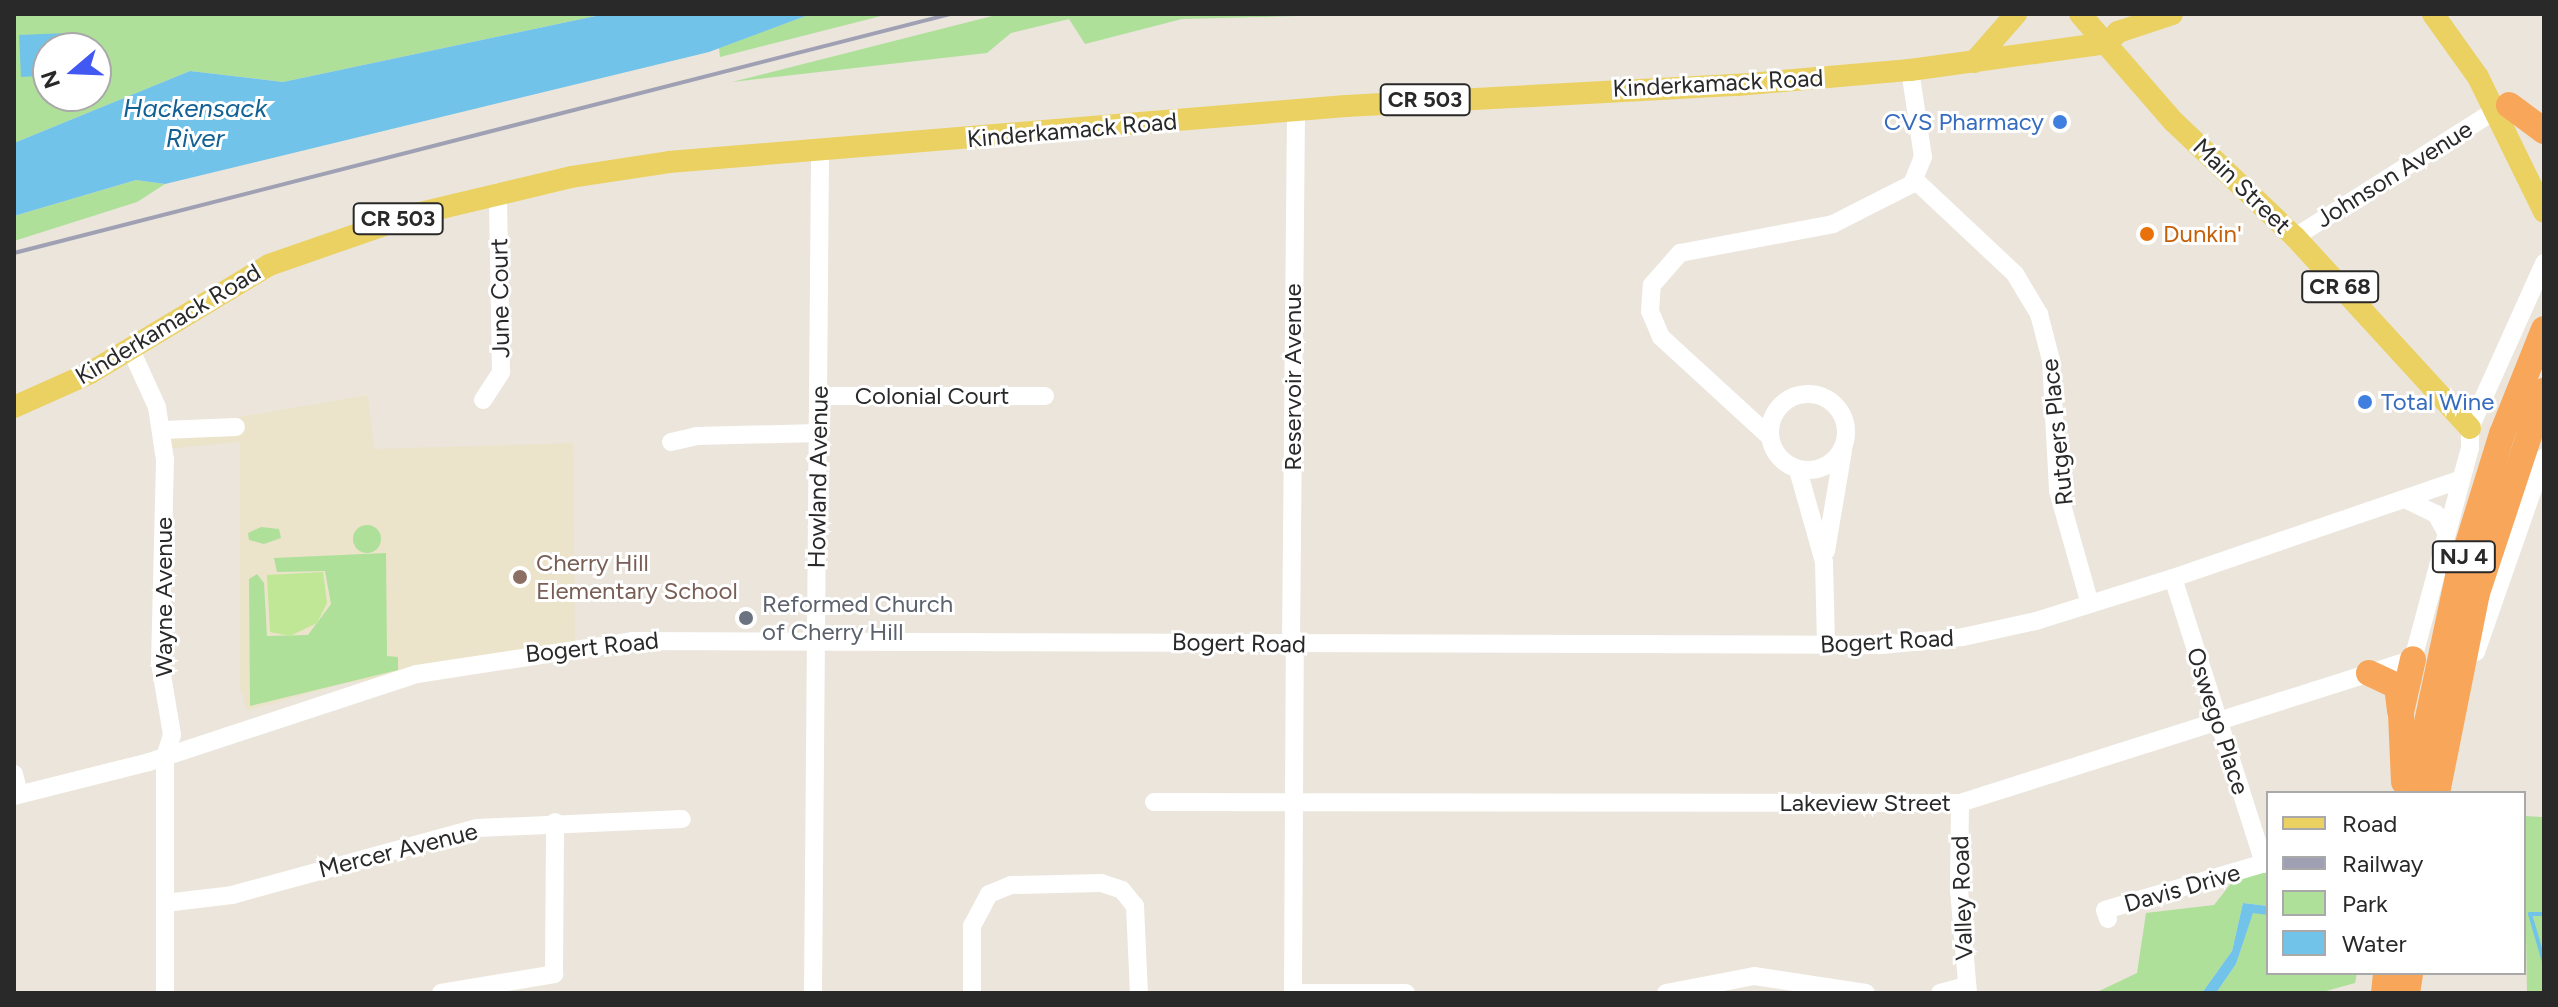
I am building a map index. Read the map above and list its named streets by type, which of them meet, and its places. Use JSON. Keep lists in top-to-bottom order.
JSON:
{
  "streets": {
    "highway": ["NJ 4"],
    "main road": [
      "Kinderkamack Road",
      "CR 503",
      "Main Street",
      "CR 68"
    ],
    "street": [
      "Johnson Avenue",
      "June Court",
      "Reservoir Avenue",
      "Colonial Court",
      "Rutgers Place",
      "Howland Avenue",
      "Wayne Avenue",
      "Bogert Road",
      "Oswego Place",
      "Lakeview Street",
      "Mercer Avenue",
      "Davis Drive",
      "Valley Road"
    ]
  },
  "crossings": [
    ["Kinderkamack Road", "Main Street"],
    ["Kinderkamack Road", "June Court"],
    ["Kinderkamack Road", "Reservoir Avenue"],
    ["Kinderkamack Road", "Howland Avenue"],
    ["Kinderkamack Road", "Wayne Avenue"],
    ["Johnson Avenue", "Main Street"],
    ["Reservoir Avenue", "Bogert Road"],
    ["Reservoir Avenue", "Lakeview Street"],
    ["Colonial Court", "Howland Avenue"],
    ["Rutgers Place", "Bogert Road"],
    ["Howland Avenue", "Bogert Road"],
    ["Wayne Avenue", "Bogert Road"],
    ["Wayne Avenue", "Mercer Avenue"],
    ["Bogert Road", "Oswego Place"],
    ["Oswego Place", "Lakeview Street"],
    ["Oswego Place", "Davis Drive"],
    ["Lakeview Street", "Valley Road"]
  ],
  "water": ["Hackensack River"],
  "places": [
    "CVS Pharmacy",
    "Dunkin'",
    "Total Wine",
    "Cherry Hill Elementary School",
    "Reformed Church of Cherry Hill"
  ],
  "legend": [
    "Road",
    "Railway",
    "Park",
    "Water"
  ],
  "north": "left"
}
